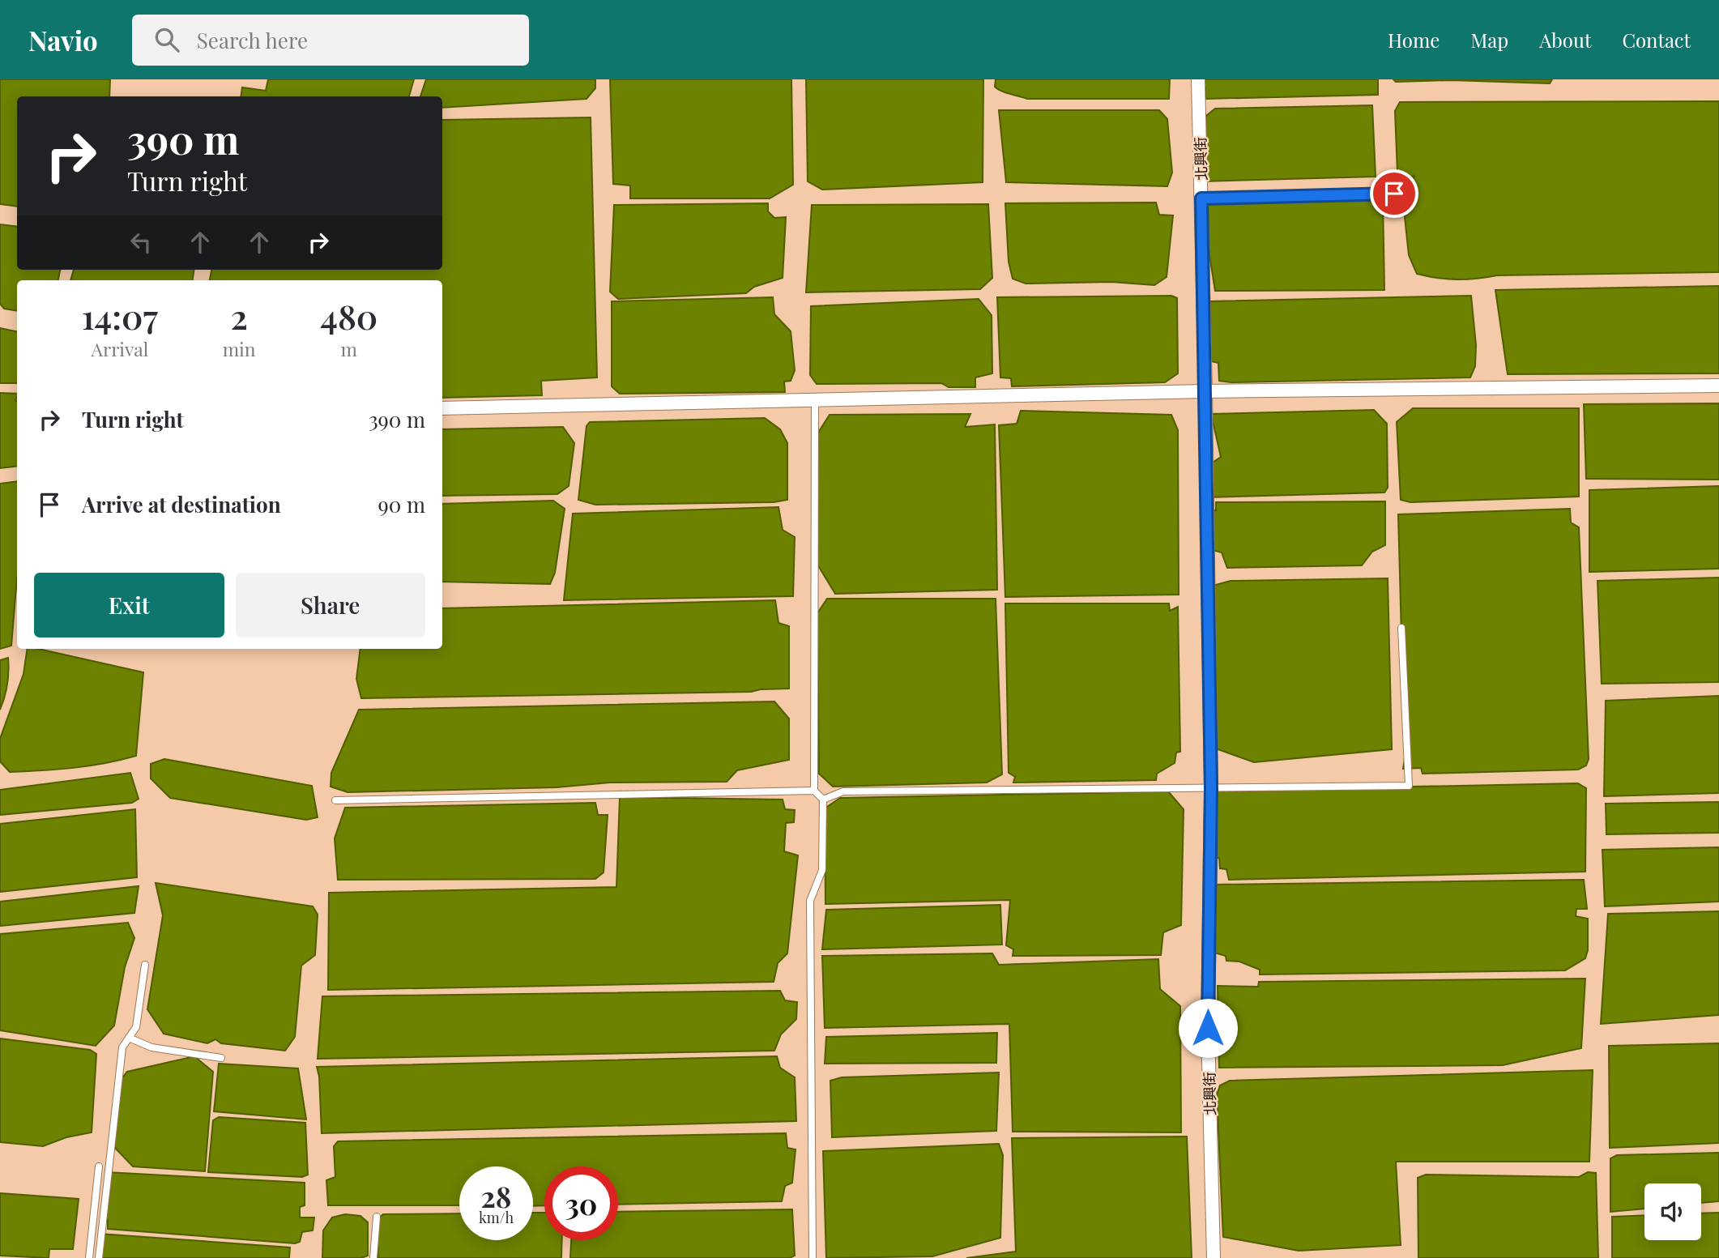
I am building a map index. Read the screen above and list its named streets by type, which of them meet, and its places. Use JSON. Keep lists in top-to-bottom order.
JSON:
{
  "streets": {
    "street": ["北興街"]
  },
  "page": {
    "header": "Navio",
    "search": "Search here",
    "nav": [
      "Home",
      "Map",
      "About",
      "Contact"
    ],
    "turn": ["390 m", "Turn right"],
    "eta": [
      "14:07",
      "Arrival",
      "2",
      "min",
      "480",
      "m"
    ],
    "list": [
      {
        "name": "Turn right",
        "value": "390 m"
      },
      {
        "name": "Arrive at destination",
        "value": "90 m"
      }
    ],
    "buttons": ["Exit", "Share"],
    "speed": "28 km/h",
    "limit": "30"
  }
}
